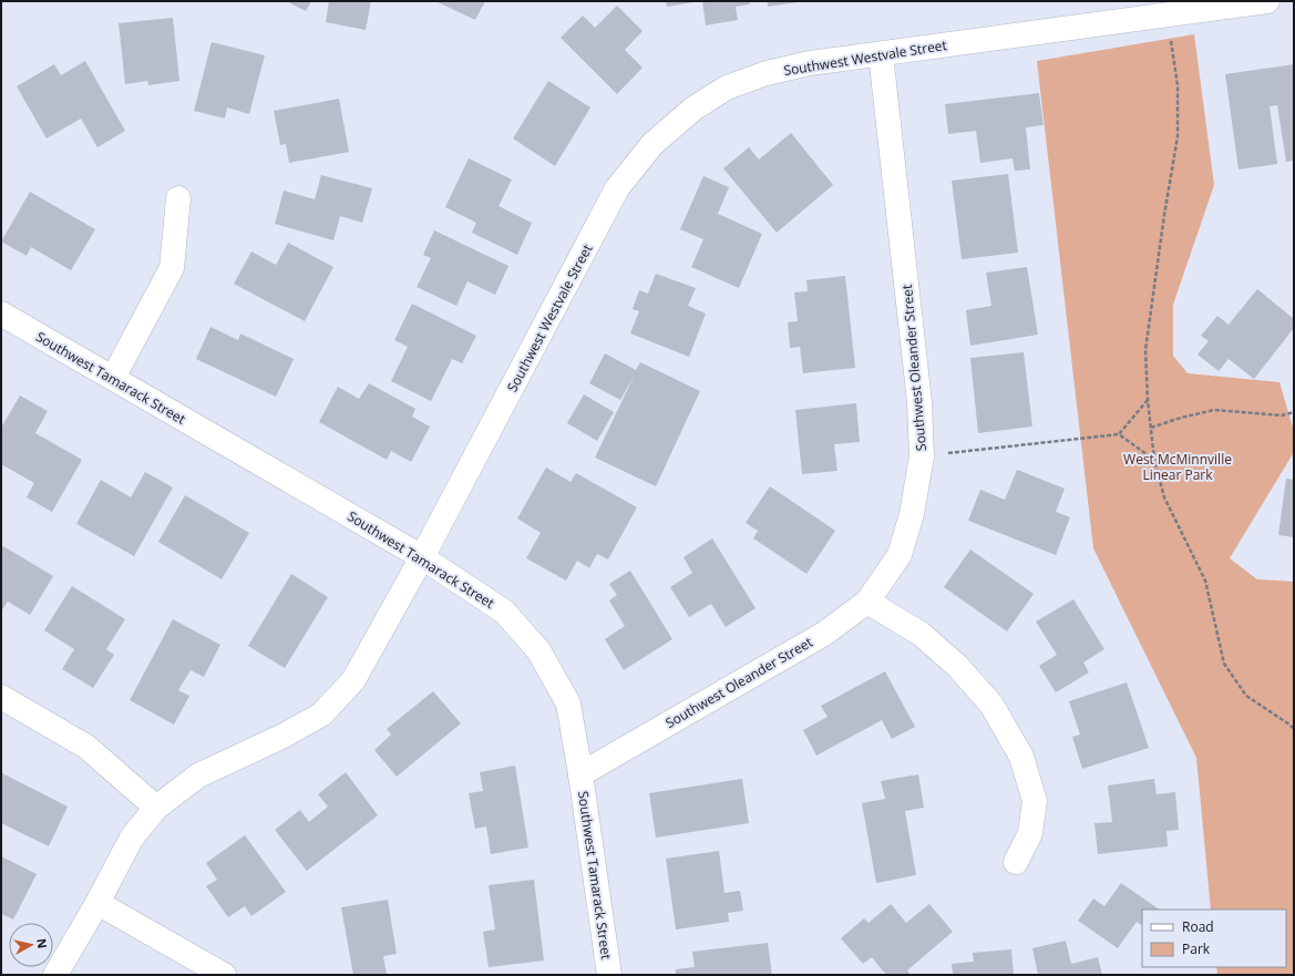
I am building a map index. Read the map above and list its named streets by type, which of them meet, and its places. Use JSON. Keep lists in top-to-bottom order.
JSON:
{
  "streets": {
    "street": ["Southwest Westvale Street", "Southwest Oleander Street", "Southwest Tamarack Street"]
  },
  "crossings": [
    ["Southwest Westvale Street", "Southwest Oleander Street"],
    ["Southwest Westvale Street", "Southwest Tamarack Street"],
    ["Southwest Oleander Street", "Southwest Tamarack Street"]
  ],
  "parks": ["West McMinnville Linear Park"],
  "legend": ["Road", "Park"],
  "north": "right"
}
